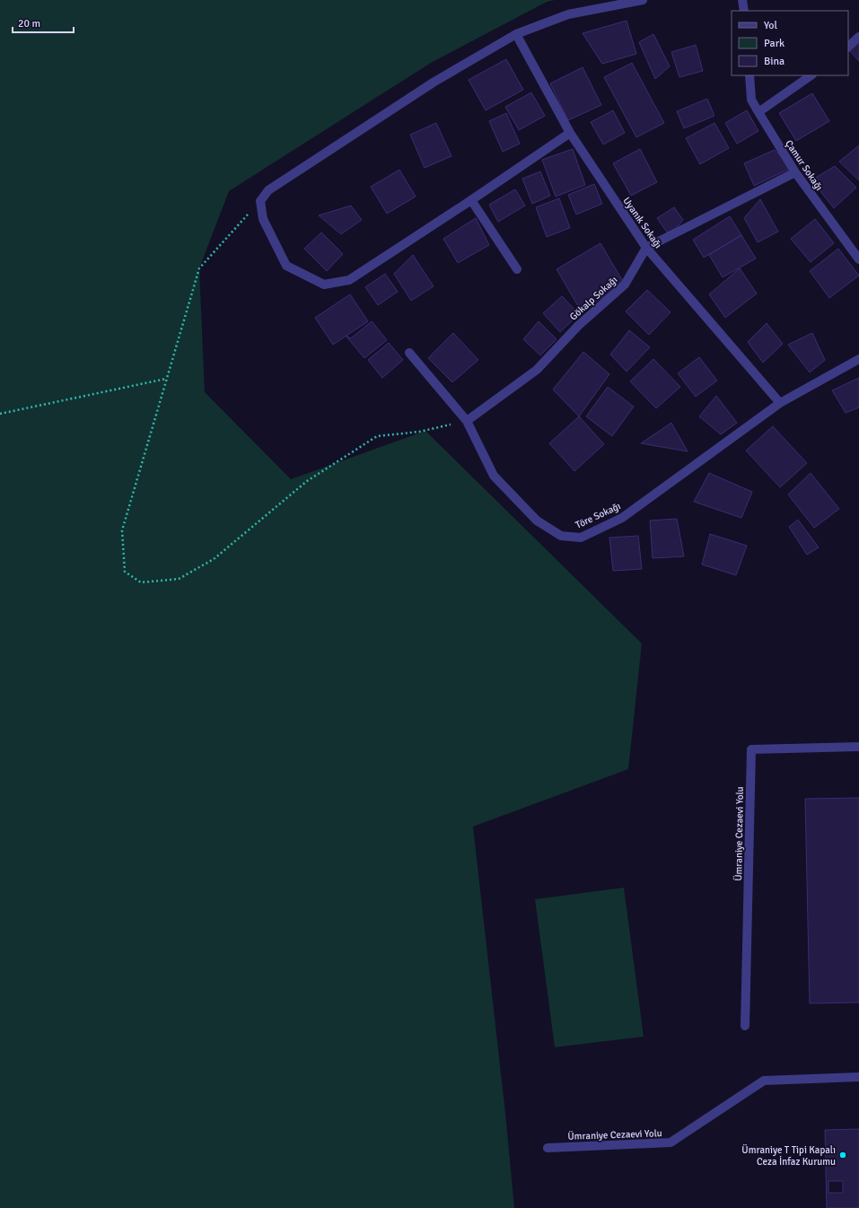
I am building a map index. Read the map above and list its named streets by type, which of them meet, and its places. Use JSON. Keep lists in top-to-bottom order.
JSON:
{
  "streets": {
    "street": [
      "Çamur Sokağı",
      "Uyanık Sokağı",
      "Gökalp Sokağı",
      "Töre Sokağı",
      "Ümraniye Cezaevi Yolu"
    ]
  },
  "crossings": [
    ["Uyanık Sokağı", "Gökalp Sokağı"],
    ["Uyanık Sokağı", "Töre Sokağı"],
    ["Gökalp Sokağı", "Töre Sokağı"]
  ],
  "places": ["Ümraniye T Tipi Kapalı Ceza İnfaz Kurumu"],
  "legend": ["Yol", "Park", "Bina"],
  "scale_bar": "20 m"
}
